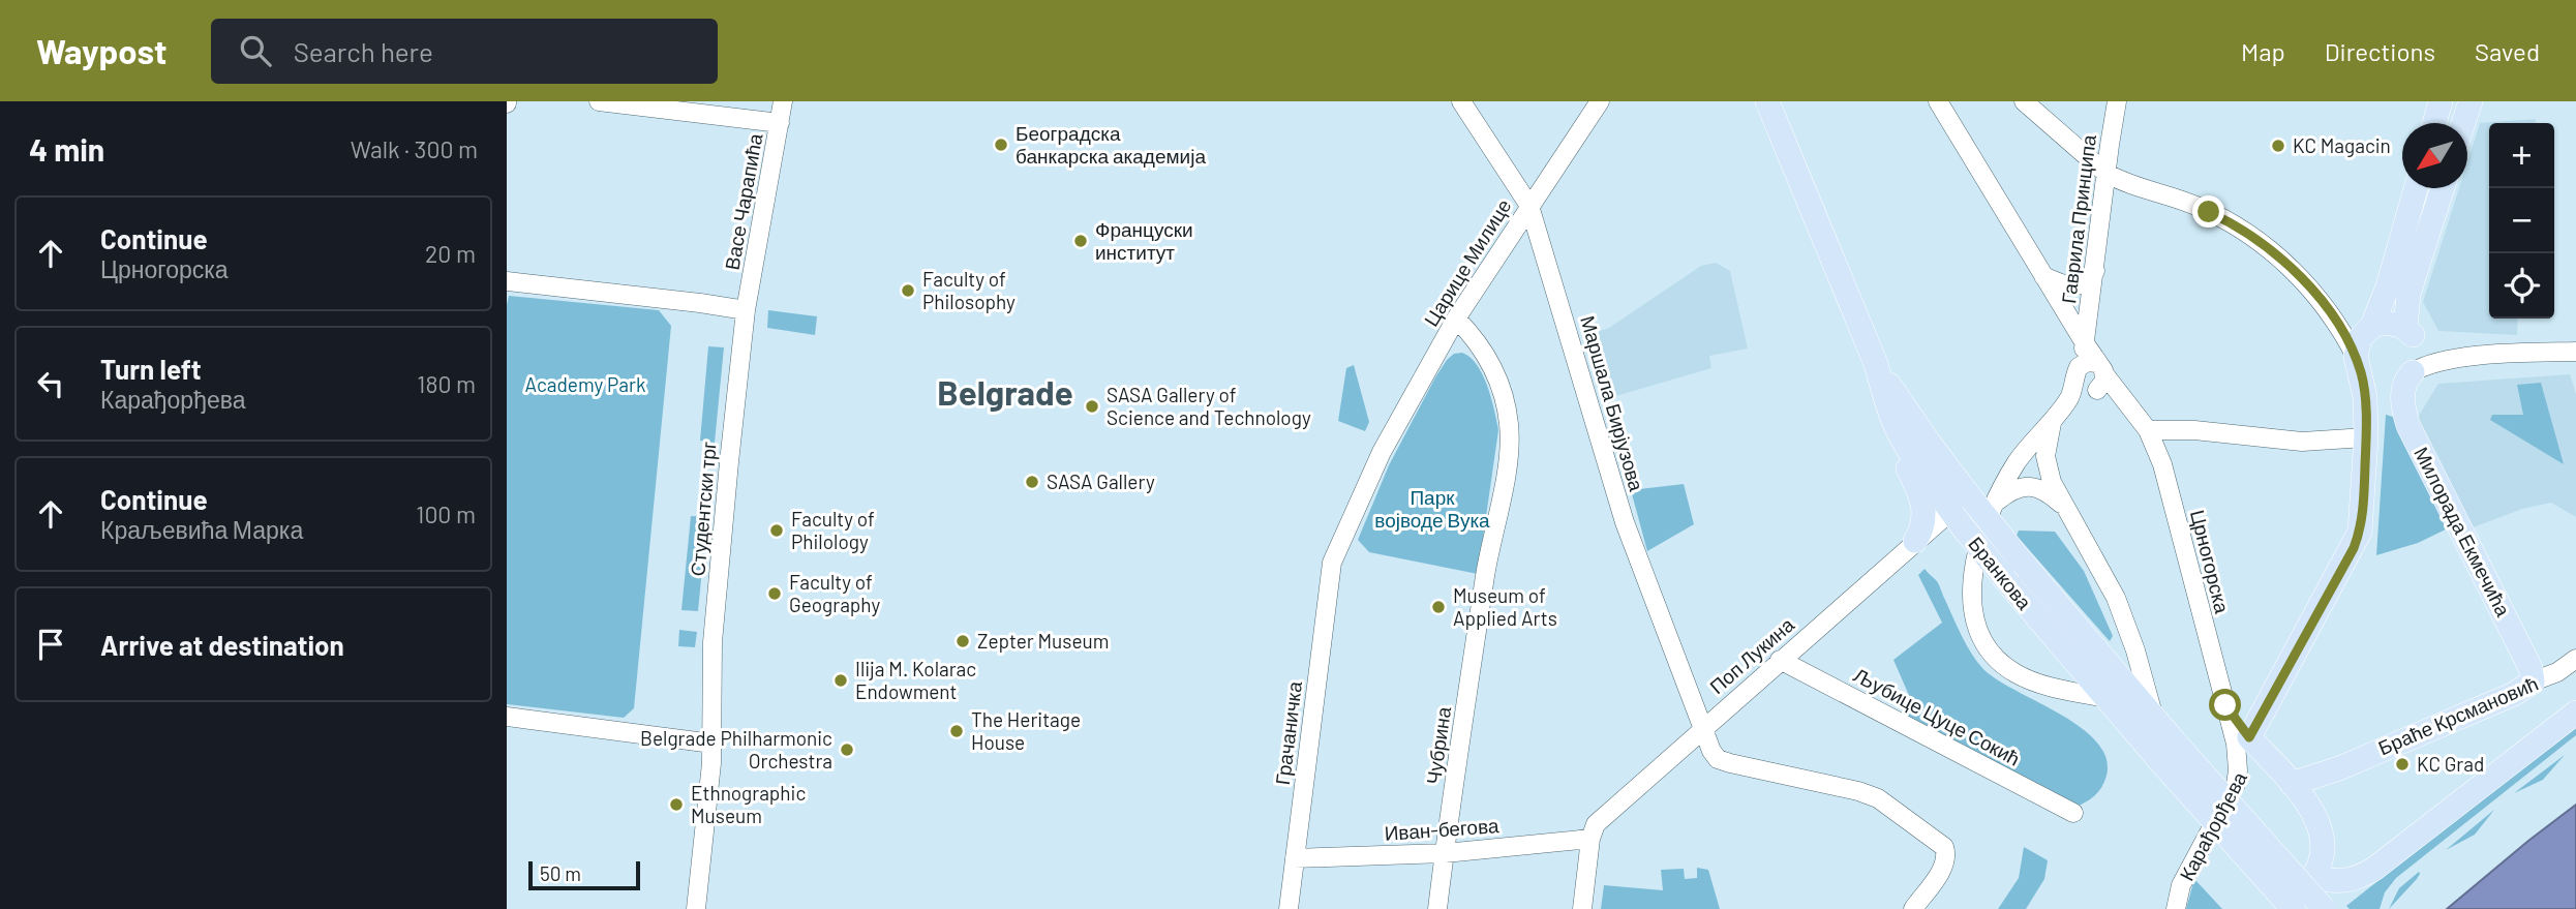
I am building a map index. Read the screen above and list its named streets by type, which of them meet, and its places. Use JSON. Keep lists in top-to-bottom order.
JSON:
{
  "streets": {
    "main road": [
      "Милорада Екмечића",
      "Бранкова",
      "Браће Крсмановић",
      "Карађорђева"
    ],
    "street": [
      "Васе Чарапића",
      "Гаврила Принципа",
      "Царице Милице",
      "Маршала Бирјузова",
      "Студентски трг",
      "Црногорска",
      "Поп Лукина",
      "Љубице Цуце Сокић",
      "Грачаничка",
      "Чубрина",
      "Иван-бегова"
    ]
  },
  "crossings": [
    ["Васе Чарапића", "Студентски трг"],
    ["Царице Милице", "Маршала Бирјузова"],
    ["Царице Милице", "Грачаничка"],
    ["Царице Милице", "Чубрина"],
    ["Маршала Бирјузова", "Поп Лукина"],
    ["Милорада Екмечића", "Браће Крсмановић"],
    ["Црногорска", "Карађорђева"],
    ["Бранкова", "Поп Лукина"],
    ["Поп Лукина", "Љубице Цуце Сокић"],
    ["Поп Лукина", "Иван-бегова"],
    ["Браће Крсмановић", "Карађорђева"],
    ["Грачаничка", "Иван-бегова"],
    ["Чубрина", "Иван-бегова"]
  ],
  "districts": ["Belgrade"],
  "parks": ["Academy Park", "Парк војводе Вука"],
  "places": [
    "Београдска банкарска академија",
    "KC Magacin",
    "Француски институт",
    "Faculty of Philosophy",
    "SASA Gallery of Science and Technology",
    "SASA Gallery",
    "Faculty of Philology",
    "Faculty of Geography",
    "Museum of Applied Arts",
    "Zepter Museum",
    "Ilija M. Kolarac Endowment",
    "The Heritage House",
    "Belgrade Philharmonic Orchestra",
    "KC Grad",
    "Ethnographic Museum"
  ],
  "scale_bar": "50 m",
  "north": "bottom left",
  "page": {
    "header": "Waypost",
    "search": "Search here",
    "nav": ["Map", "Directions", "Saved"],
    "heading": ["4 min", "Walk · 300 m"],
    "map_buttons": ["+", "−"],
    "list": [
      ["Continue", "Црногорска", "20 m"],
      ["Turn left", "Карађорђева", "180 m"],
      ["Continue", "Краљевића Марка", "100 m"],
      "Arrive at destination"
    ],
    "scale": "50 m"
  }
}
